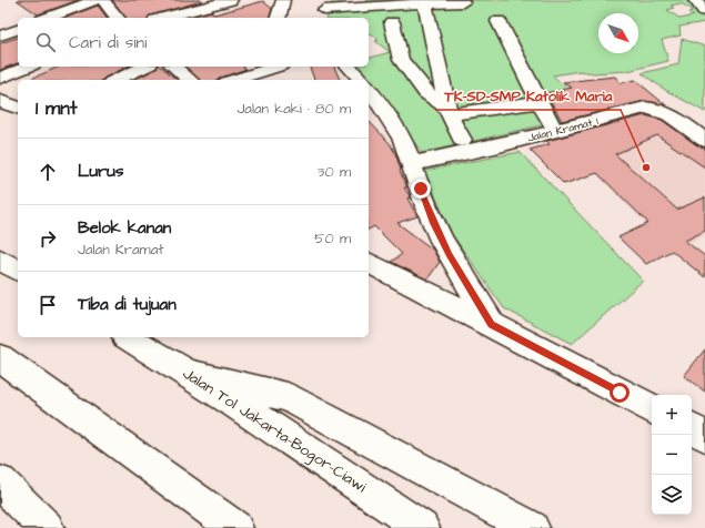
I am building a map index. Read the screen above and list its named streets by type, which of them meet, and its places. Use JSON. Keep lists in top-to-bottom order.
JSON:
{
  "streets": {
    "main road": ["Jalan Kramat 1", "Jalan Tol Jakarta–Bogor–Ciawi"]
  },
  "places": ["TK-SD-SMP Katolik Maria"],
  "north": "bottom right",
  "page": {
    "search": "Cari di sini",
    "heading": ["1 mnt", "Jalan kaki · 80 m"],
    "list": [
      ["Lurus", "30 m"],
      ["Belok kanan", "Jalan Kramat", "50 m"],
      "Tiba di tujuan"
    ],
    "map_buttons": ["+", "−"]
  }
}
